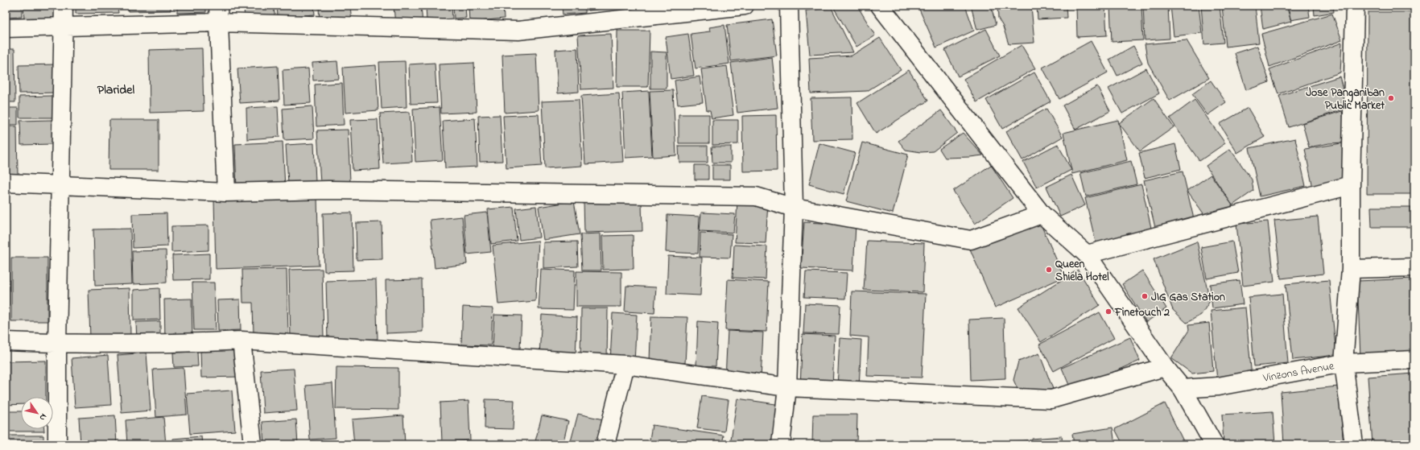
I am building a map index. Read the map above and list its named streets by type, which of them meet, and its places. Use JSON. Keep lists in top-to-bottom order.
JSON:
{
  "streets": {
    "street": ["Vinzons Avenue"]
  },
  "districts": ["Plaridel"],
  "places": [
    "Jose Panganiban Public Market",
    "Queen Shiela Hotel",
    "JIG Gas Station",
    "Finetouch 2"
  ],
  "north": "bottom right"
}
